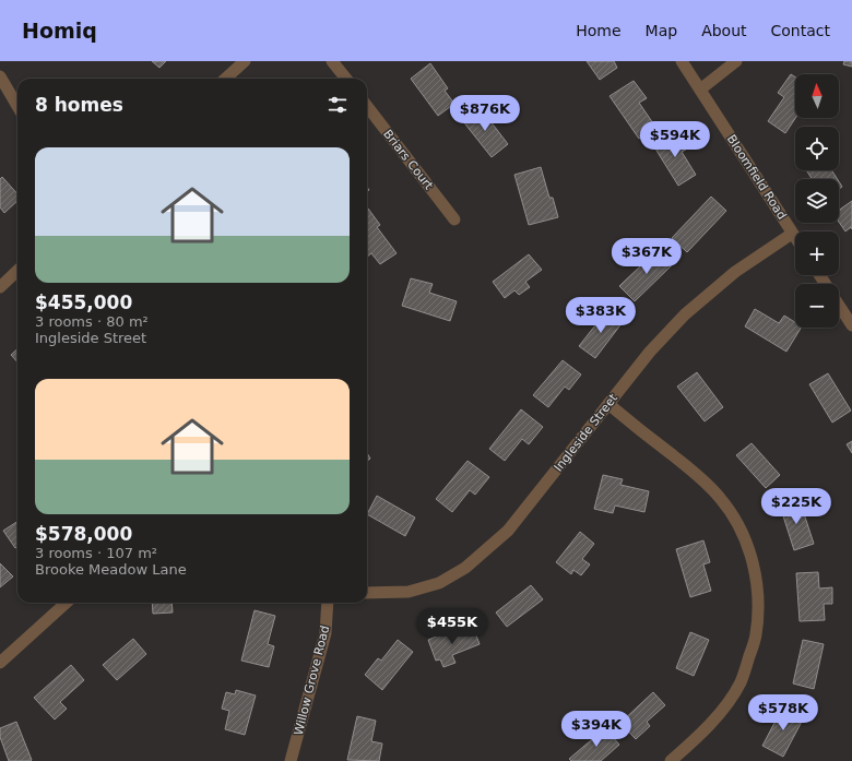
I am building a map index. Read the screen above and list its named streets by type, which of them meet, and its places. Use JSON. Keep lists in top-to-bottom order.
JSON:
{
  "streets": {
    "street": [
      "Briars Court",
      "Bloomfield Road",
      "Ingleside Street",
      "Willow Grove Road"
    ]
  },
  "crossings": [
    ["Bloomfield Road", "Ingleside Street"]
  ],
  "north": "top",
  "page": {
    "header": "Homiq",
    "nav": [
      "Home",
      "Map",
      "About",
      "Contact"
    ],
    "map_buttons": ["+", "−"],
    "heading": "8 homes",
    "price": [
      "$876K",
      "$594K",
      "$367K",
      "$383K",
      "$225K",
      "$455K",
      "$578K",
      "$394K"
    ],
    "list": [
      {
        "name": "$455,000",
        "note": "3 rooms · 80 m² · Ingleside Street"
      },
      {
        "name": "$578,000",
        "note": "3 rooms · 107 m² · Brooke Meadow Lane"
      }
    ]
  }
}
